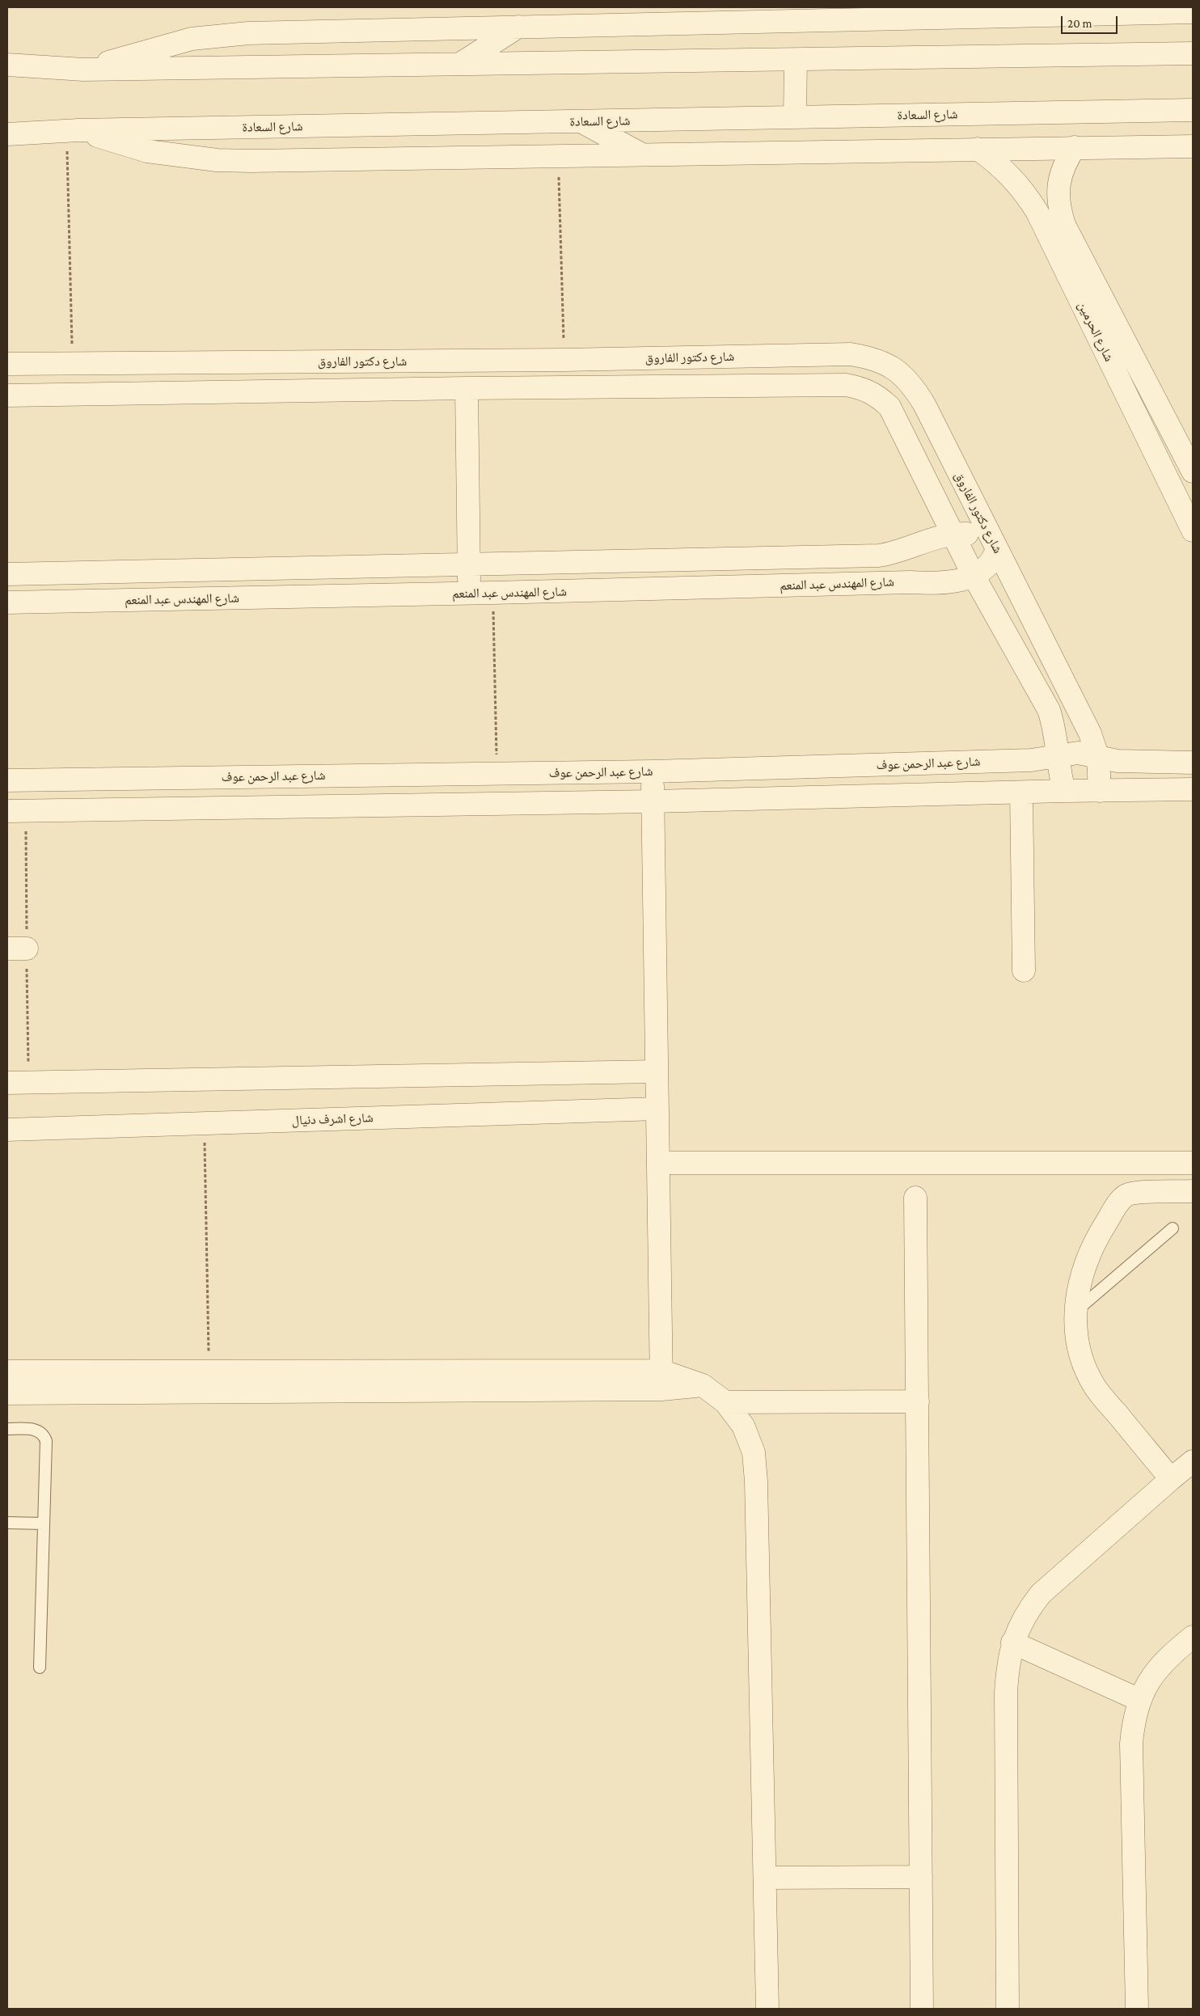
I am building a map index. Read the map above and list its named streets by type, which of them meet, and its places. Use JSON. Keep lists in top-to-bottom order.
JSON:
{
  "streets": {
    "street": [
      "شارع السعادة",
      "شارع الحرمين",
      "شارع دكتور الفاروق",
      "شارع المهندس عبد المنعم",
      "شارع عبد الرحمن عوف",
      "شارع اشرف دنيال"
    ]
  },
  "crossings": [
    ["شارع دكتور الفاروق", "شارع المهندس عبد المنعم"],
    ["شارع دكتور الفاروق", "شارع عبد الرحمن عوف"]
  ],
  "scale_bar": "20 m"
}
